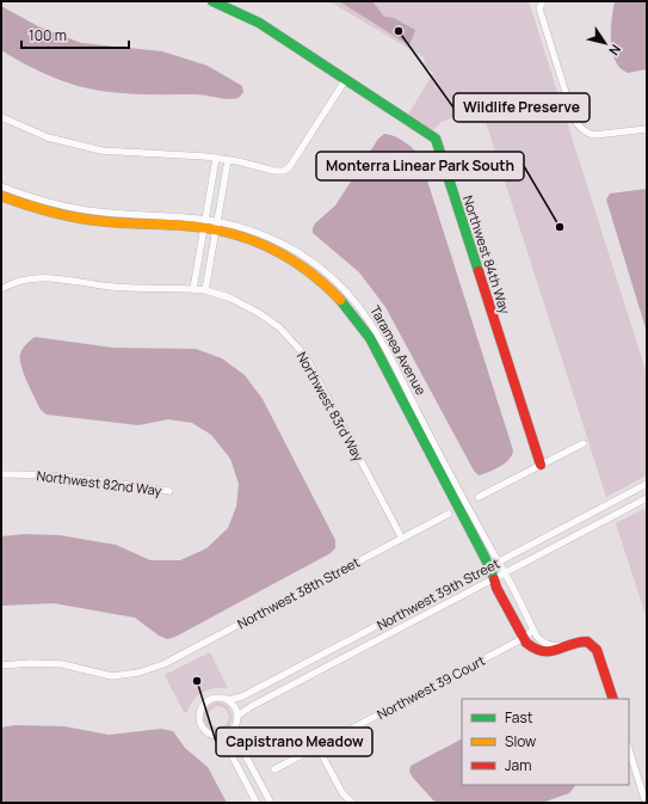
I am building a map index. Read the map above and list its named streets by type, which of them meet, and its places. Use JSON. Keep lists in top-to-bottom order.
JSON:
{
  "streets": {
    "street": [
      "Northwest 84th Way",
      "Taramea Avenue",
      "Northwest 83rd Way",
      "Northwest 82nd Way",
      "Northwest 38th Street",
      "Northwest 39th Street",
      "Northwest 39 Court"
    ]
  },
  "crossings": [
    ["Taramea Avenue", "Northwest 39th Street"],
    ["Taramea Avenue", "Northwest 39 Court"],
    ["Northwest 83rd Way", "Northwest 38th Street"]
  ],
  "places": ["Wildlife Preserve", "Monterra Linear Park South", "Capistrano Meadow"],
  "legend": ["Fast", "Slow", "Jam"],
  "scale_bar": "100 m",
  "north": "bottom right"
}
